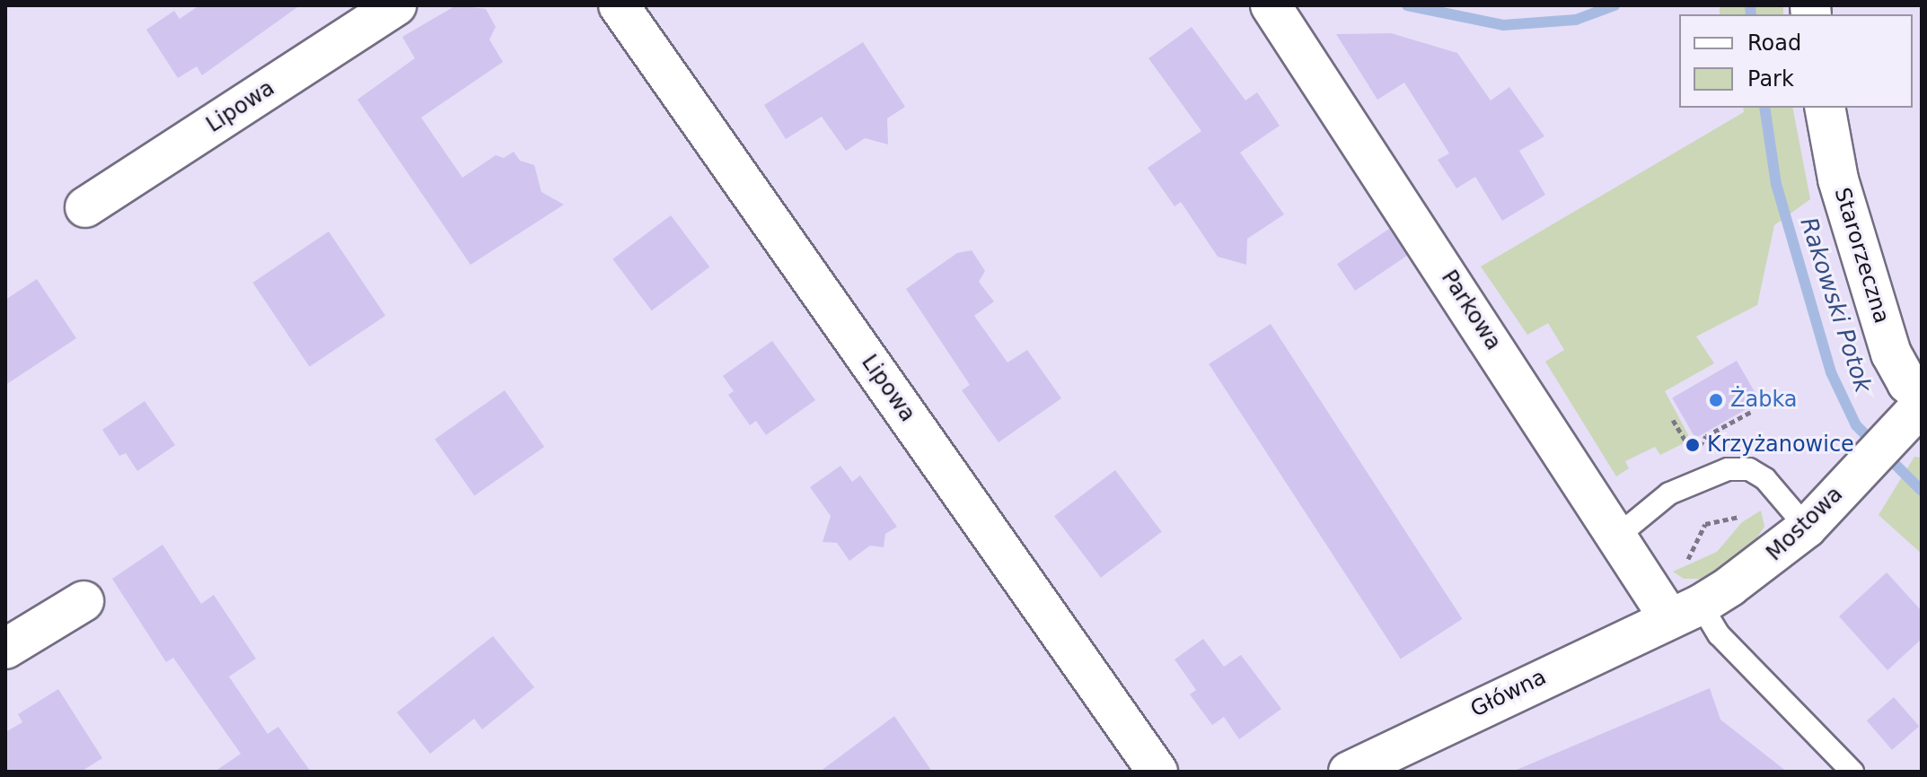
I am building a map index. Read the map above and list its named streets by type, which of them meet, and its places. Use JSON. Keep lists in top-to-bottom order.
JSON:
{
  "streets": {
    "street": [
      "Lipowa",
      "Starorzeczna",
      "Parkowa",
      "Mostowa",
      "Główna"
    ]
  },
  "crossings": [
    ["Parkowa", "Mostowa"],
    ["Parkowa", "Główna"],
    ["Mostowa", "Główna"]
  ],
  "water": ["Rakowski Potok"],
  "places": ["Żabka", "Krzyżanowice"],
  "legend": ["Road", "Park"]
}
